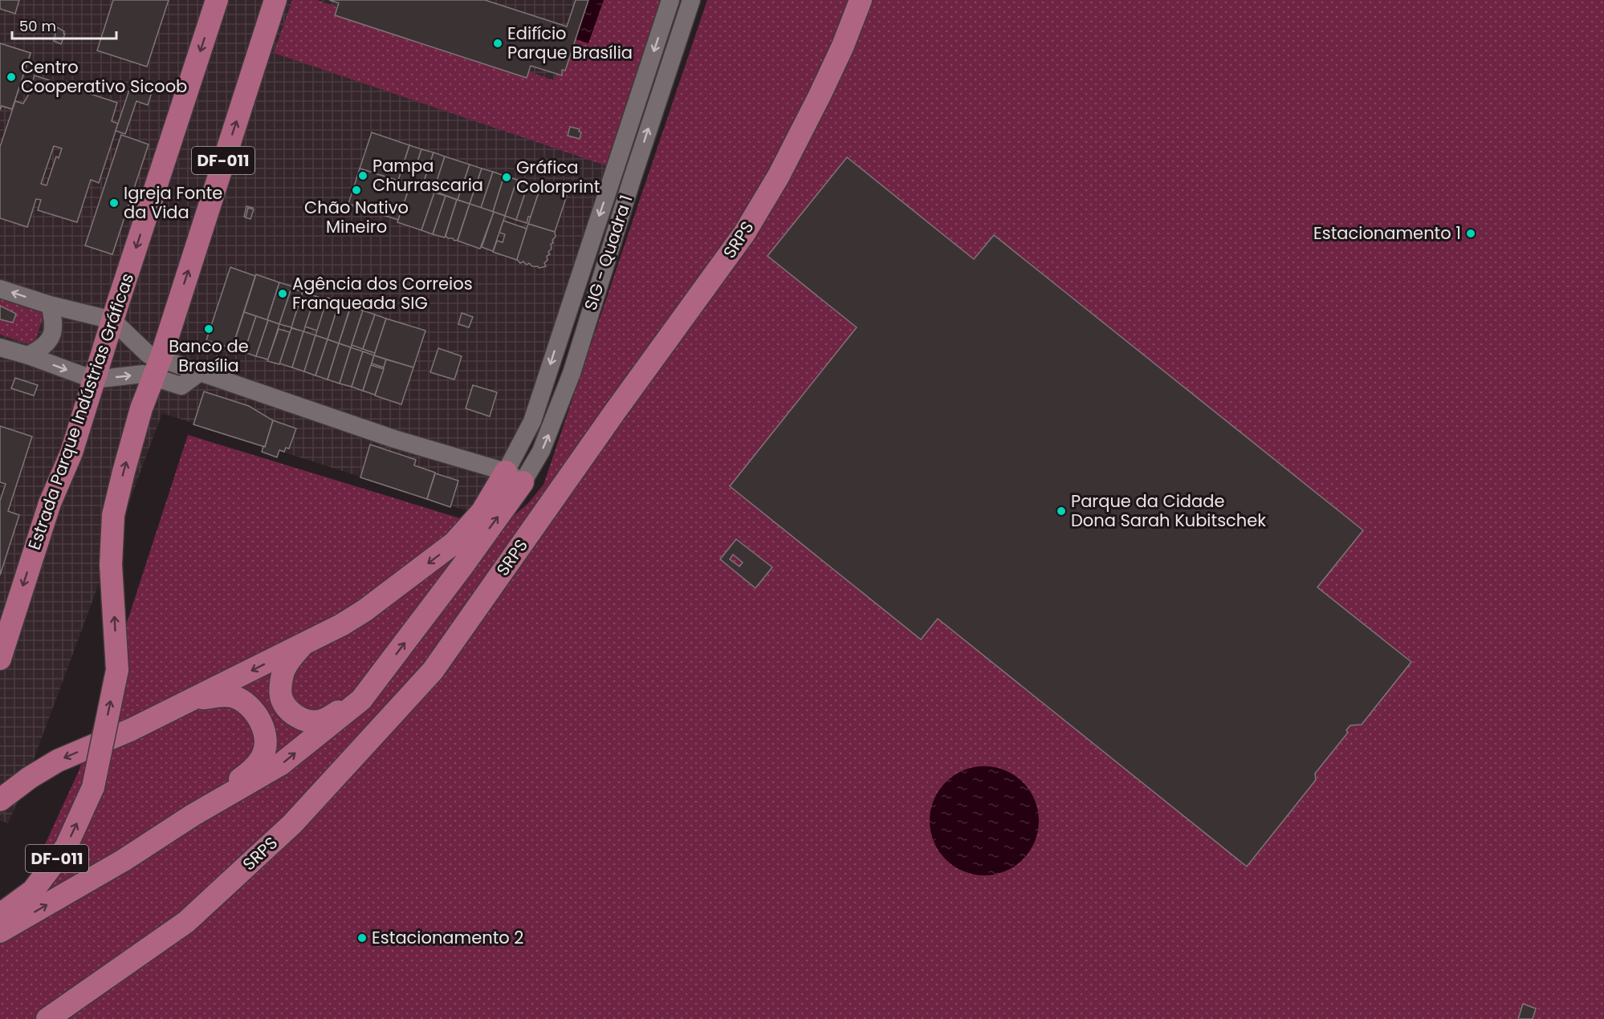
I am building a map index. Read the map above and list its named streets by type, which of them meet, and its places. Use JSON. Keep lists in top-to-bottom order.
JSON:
{
  "streets": {
    "main road": ["DF-011", "SRPS", "Estrada Parque Indústrias Gráficas"],
    "street": ["SIG - Quadra 1"]
  },
  "places": [
    "Edifício Parque Brasília",
    "Centro Cooperativo Sicoob",
    "Pampa Churrascaria",
    "Gráfica Colorprint",
    "Chão Nativo Mineiro",
    "Igreja Fonte da Vida",
    "Estacionamento 1",
    "Agência dos Correios Franqueada SIG",
    "Banco de Brasília",
    "Parque da Cidade Dona Sarah Kubitschek",
    "Estacionamento 2"
  ],
  "scale_bar": "50 m"
}
